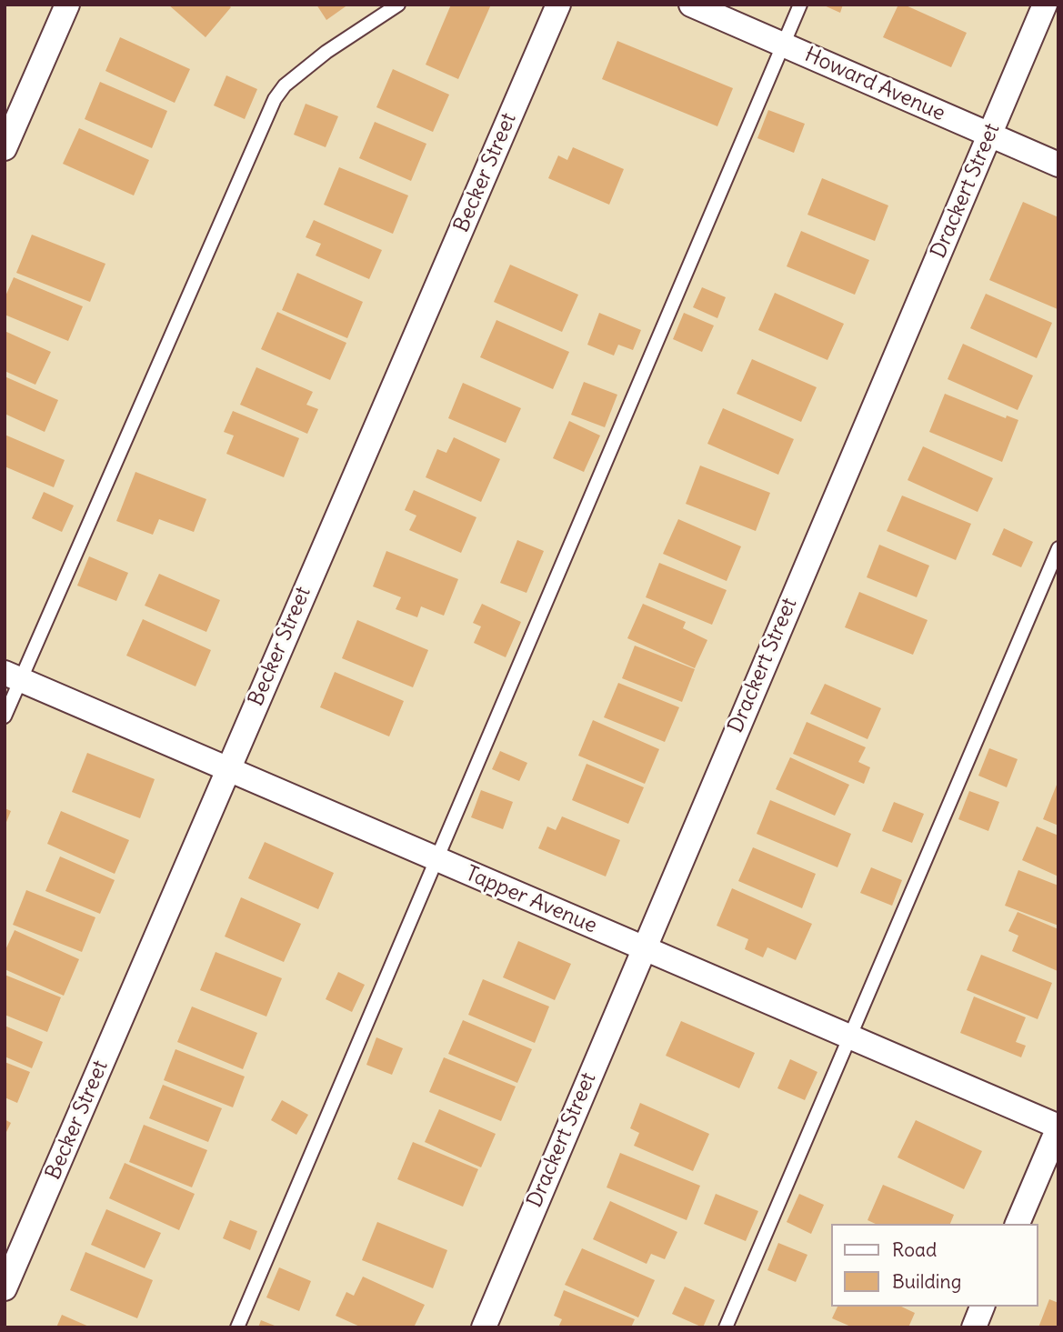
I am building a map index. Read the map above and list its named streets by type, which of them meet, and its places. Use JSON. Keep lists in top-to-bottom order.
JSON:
{
  "streets": {
    "street": [
      "Howard Avenue",
      "Becker Street",
      "Drackert Street",
      "Tapper Avenue"
    ]
  },
  "crossings": [
    ["Howard Avenue", "Drackert Street"],
    ["Becker Street", "Tapper Avenue"],
    ["Drackert Street", "Tapper Avenue"]
  ],
  "legend": ["Road", "Building"]
}
